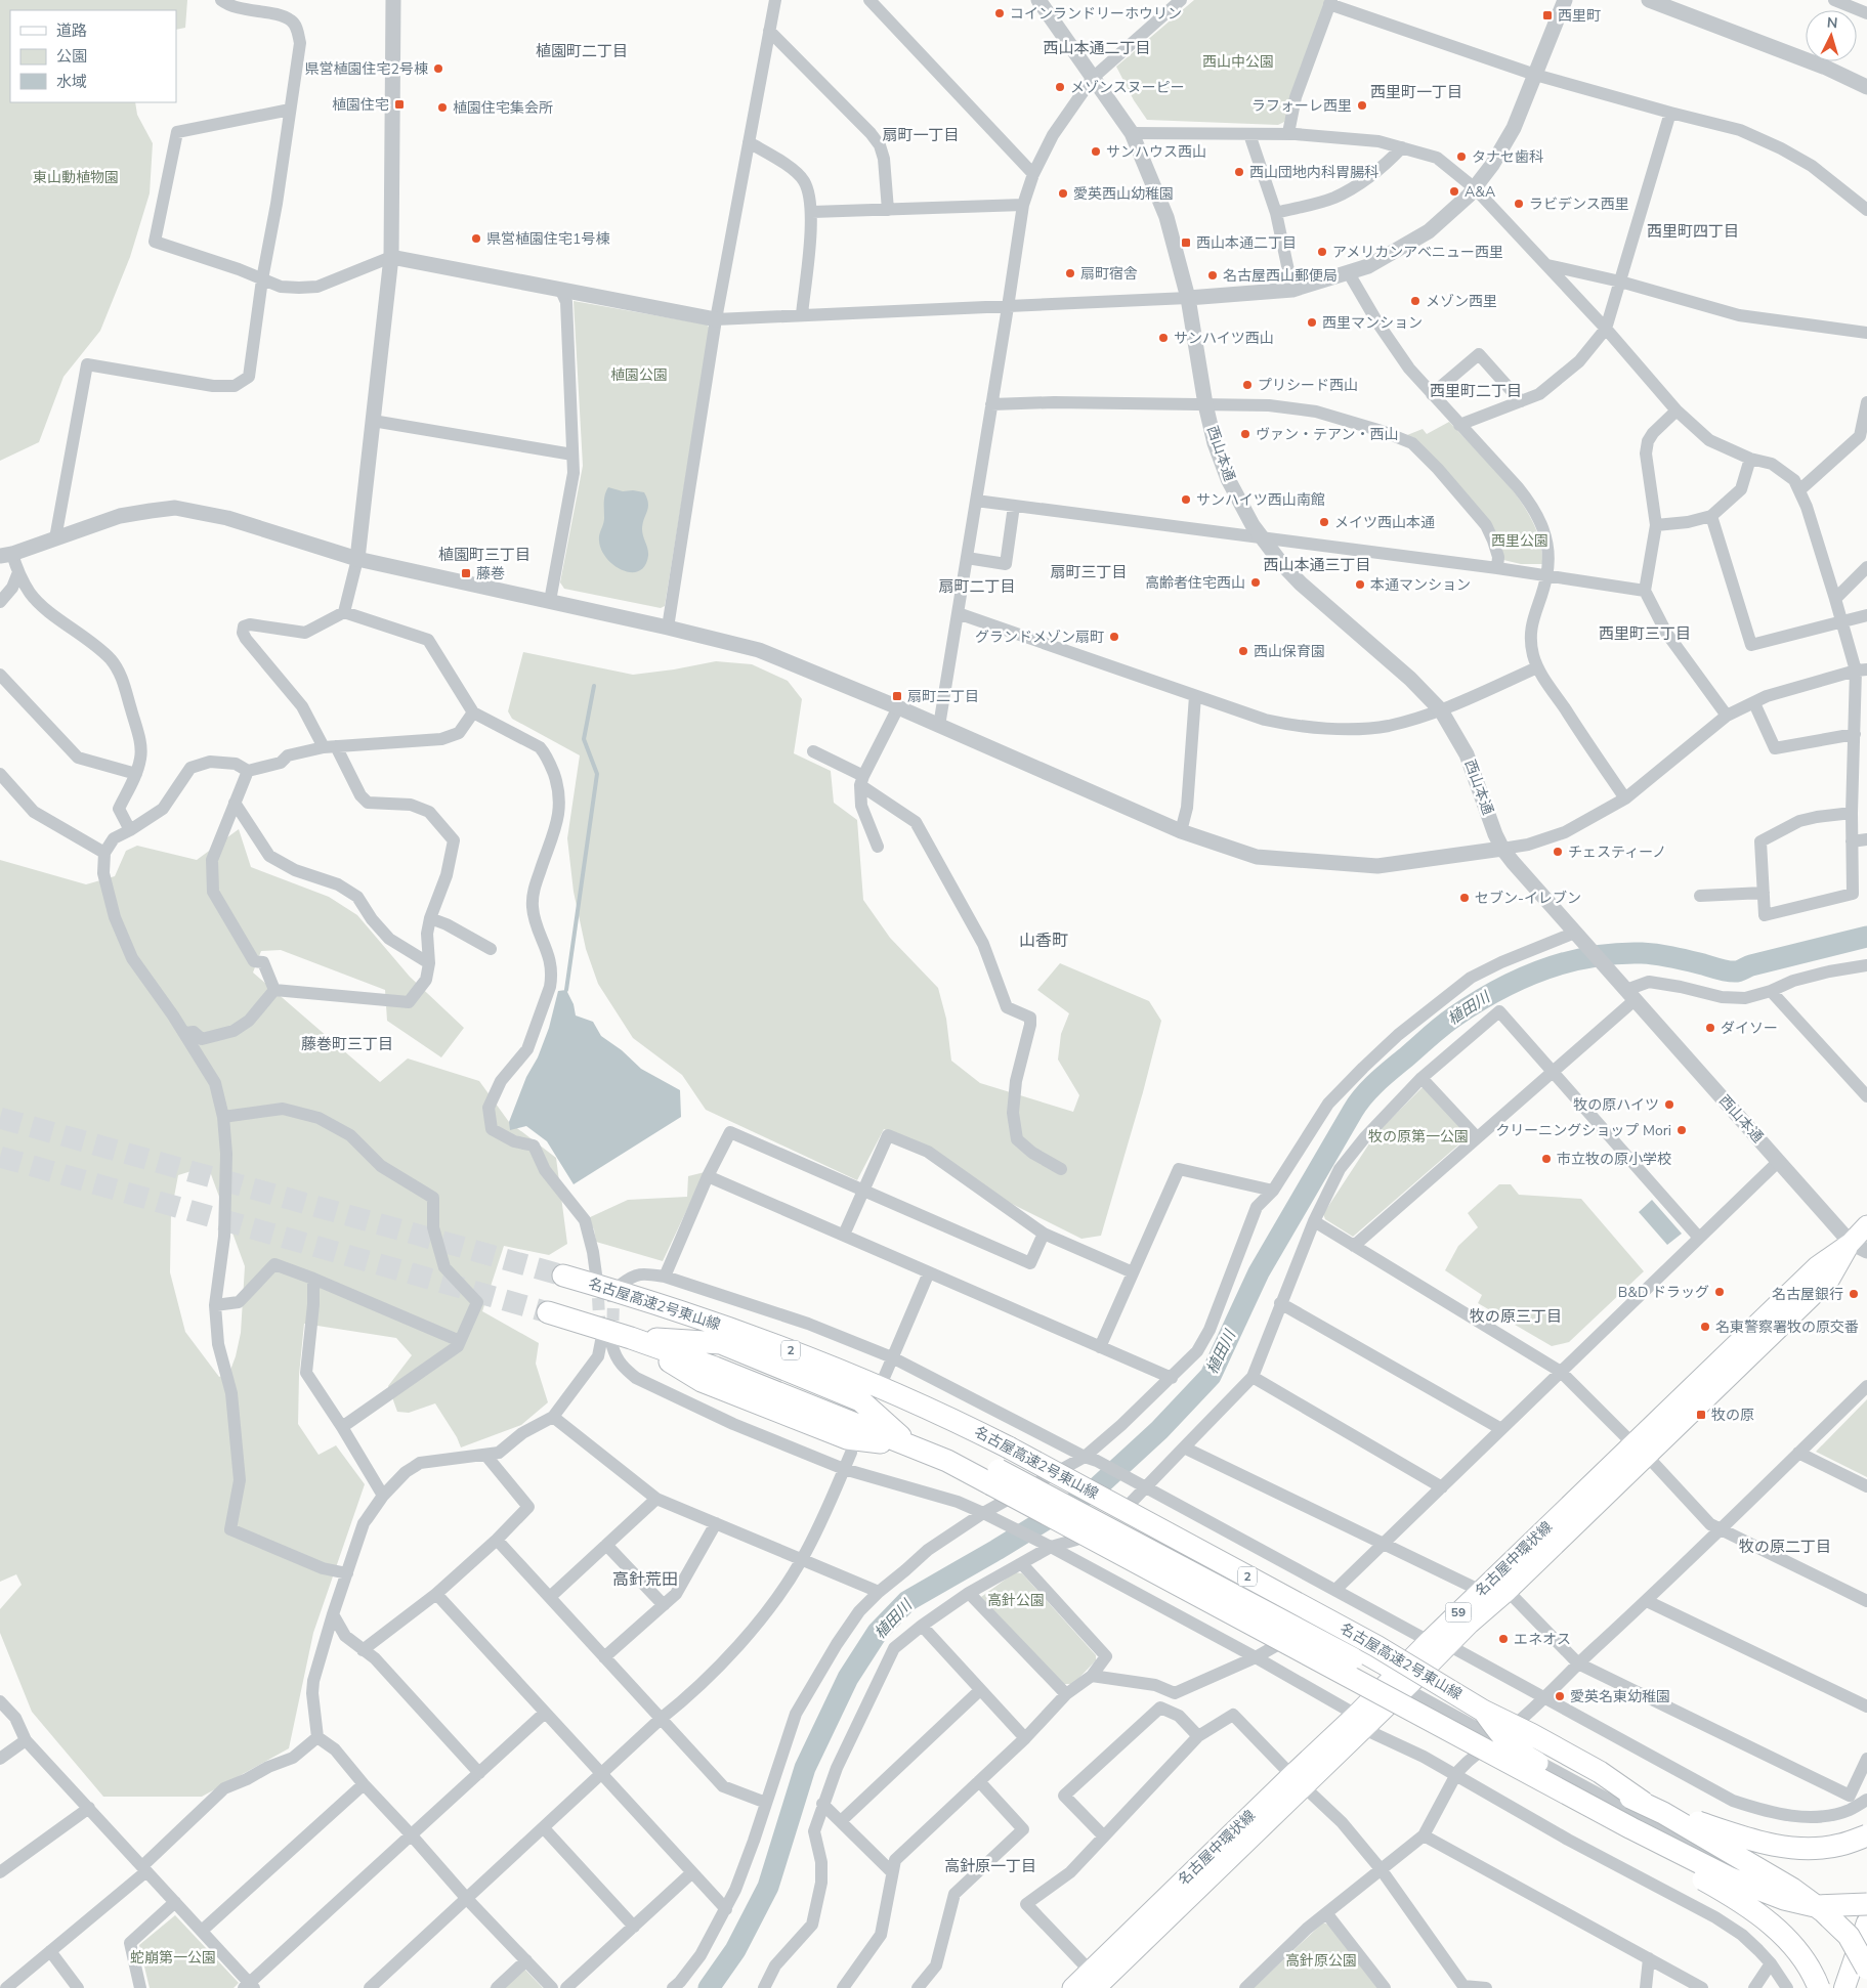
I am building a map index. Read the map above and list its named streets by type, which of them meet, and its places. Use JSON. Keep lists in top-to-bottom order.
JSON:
{
  "streets": {
    "highway": ["名古屋高速2号東山線", "2"],
    "main road": ["名古屋中環状線", "59"],
    "street": ["西山本通"]
  },
  "crossings": [
    ["西山本通", "名古屋中環状線"],
    ["名古屋高速2号東山線", "2"]
  ],
  "districts": [
    "西山本通二丁目",
    "植園町二丁目",
    "西里町一丁目",
    "扇町一丁目",
    "西里町四丁目",
    "西里町二丁目",
    "植園町三丁目",
    "西山本通三丁目",
    "扇町三丁目",
    "扇町二丁目",
    "西里町三丁目",
    "山香町",
    "藤巻町三丁目",
    "牧の原三丁目",
    "牧の原二丁目",
    "高針荒田",
    "高針原一丁目"
  ],
  "water": ["植田川"],
  "parks": [
    "西山中公園",
    "東山動植物園",
    "植園公園",
    "西里公園",
    "牧の原第一公園",
    "高針公園",
    "蛇崩第一公園",
    "高針原公園"
  ],
  "places": {
    "other": [
      "コインランドリーホウリン",
      "県営植園住宅2号棟",
      "メゾンスヌーピー",
      "ラフォーレ西里",
      "植園住宅集会所",
      "サンハウス西山",
      "タナセ歯科",
      "西山団地内科胃腸科",
      "A&A",
      "愛英西山幼稚園",
      "ラビデンス西里",
      "県営植園住宅1号棟",
      "アメリカンアベニュー西里",
      "扇町宿舎",
      "名古屋西山郵便局",
      "メゾン西里",
      "西里マンション",
      "サンハイツ西山",
      "プリシード西山",
      "ヴァン・テアン・西山",
      "サンハイツ西山南館",
      "メイツ西山本通",
      "高齢者住宅西山",
      "本通マンション",
      "グランドメゾン扇町",
      "西山保育園",
      "チェスティーノ",
      "セブン-イレブン",
      "ダイソー",
      "牧の原ハイツ",
      "クリーニングショップ Mori",
      "市立牧の原小学校",
      "B&D ドラッグ",
      "名古屋銀行",
      "名東警察署牧の原交番",
      "エネオス",
      "愛英名東幼稚園"
    ],
    "transit": [
      "西里町",
      "植園住宅",
      "西山本通二丁目",
      "藤巻",
      "扇町二丁目",
      "牧の原"
    ]
  },
  "legend": ["道路", "公園", "水域"],
  "north": "top"
}
